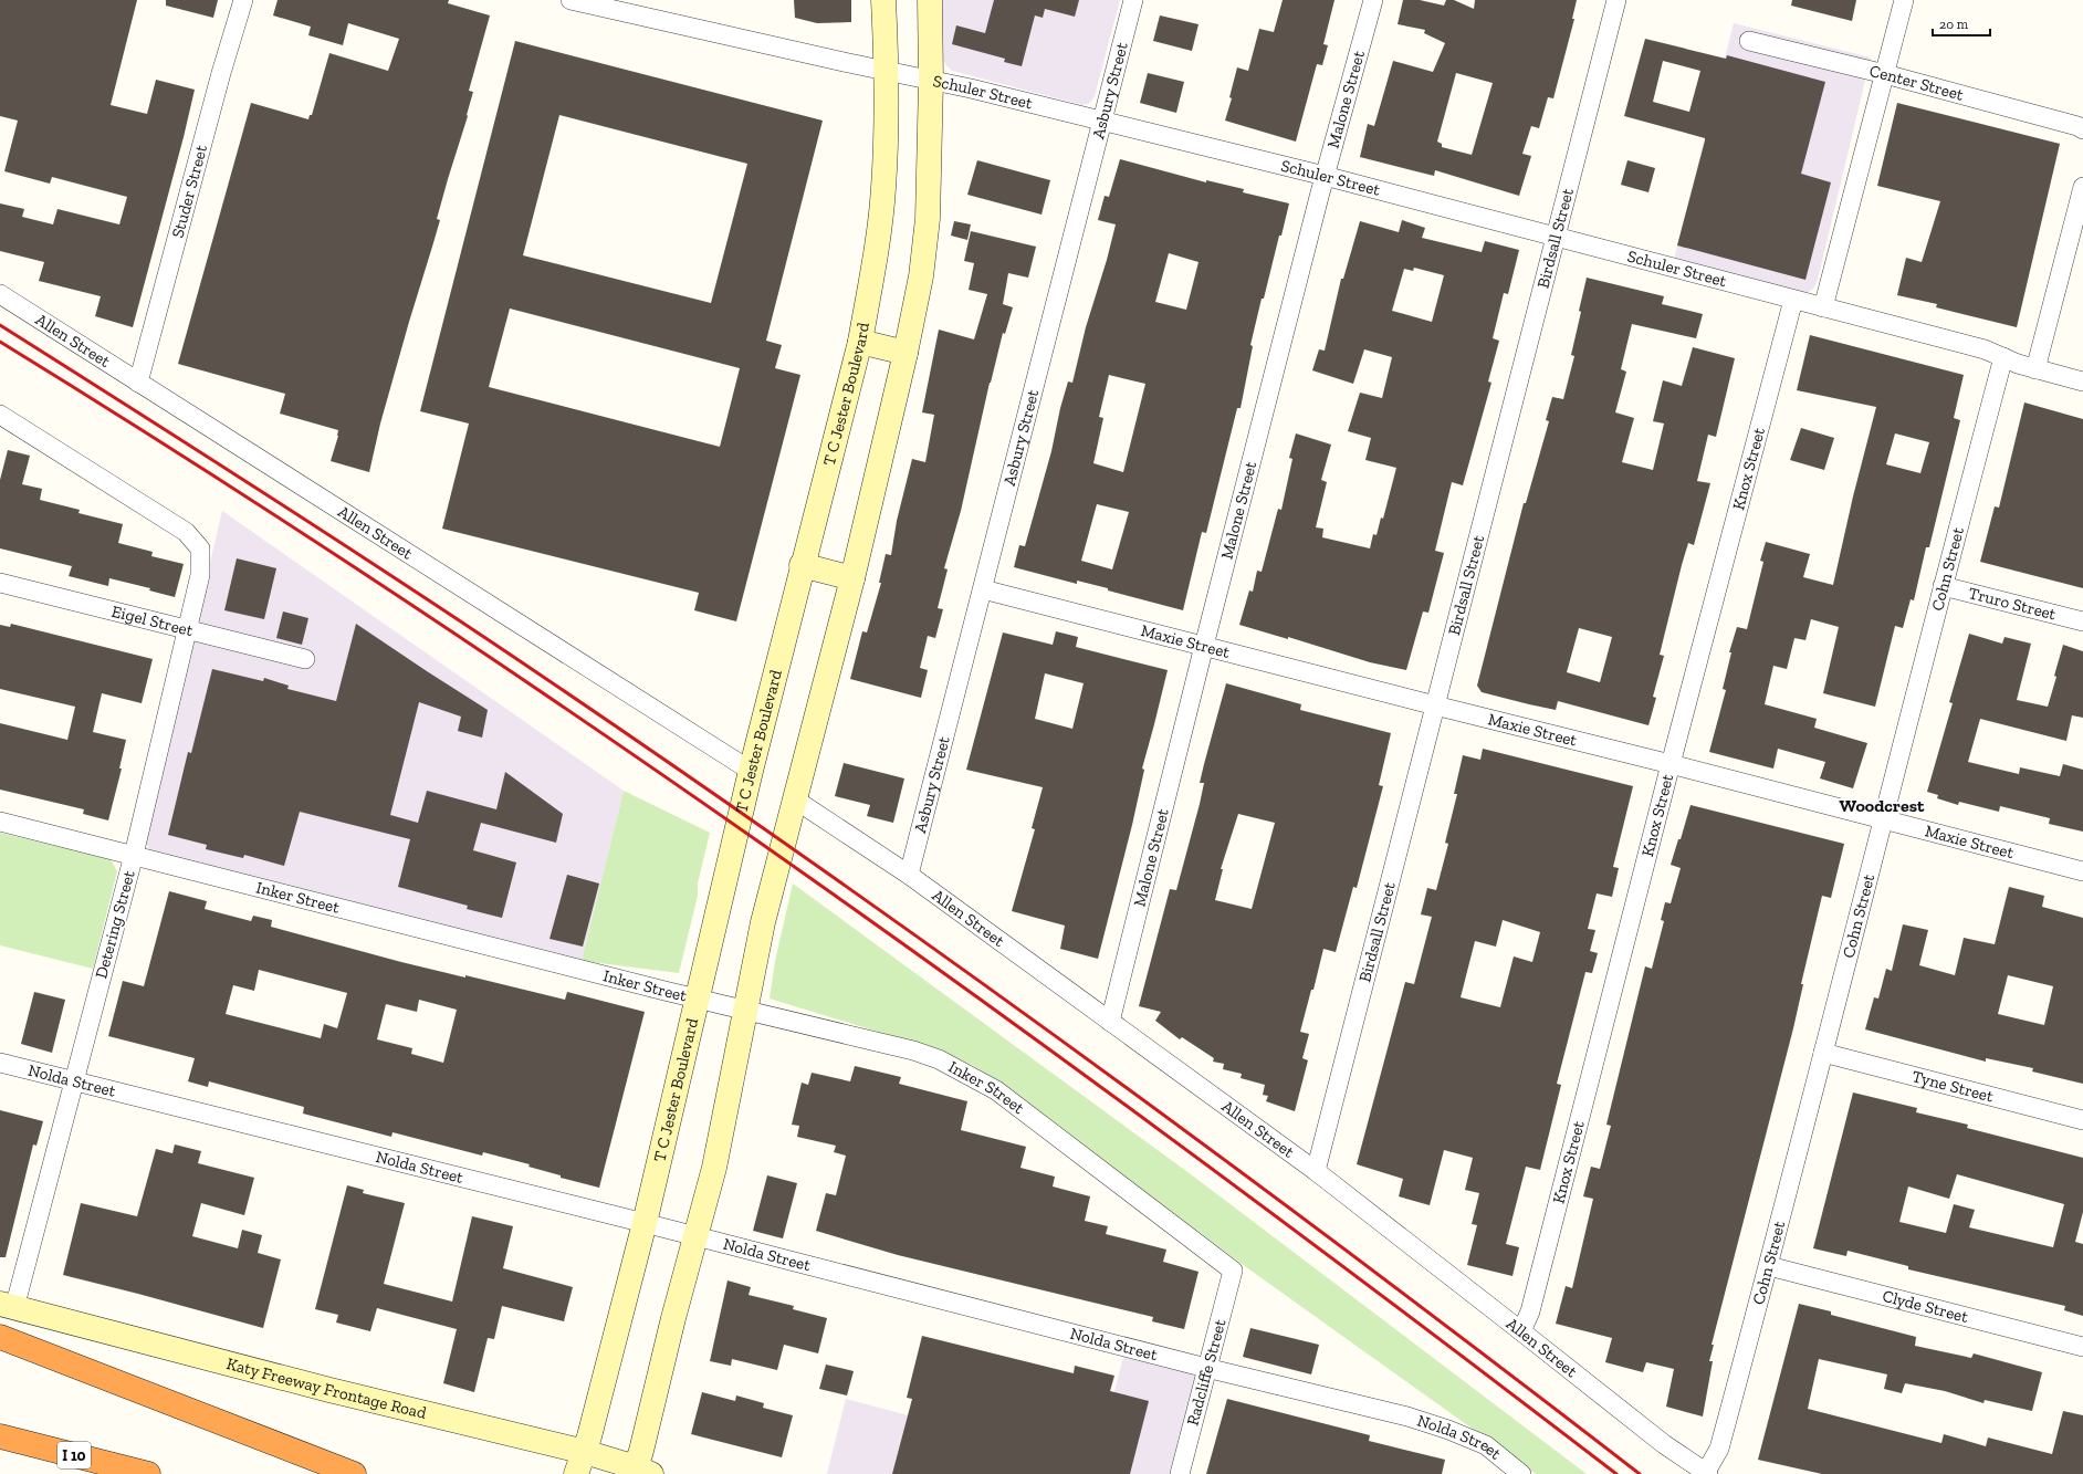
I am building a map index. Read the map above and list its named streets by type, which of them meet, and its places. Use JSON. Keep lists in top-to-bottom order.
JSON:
{
  "streets": {
    "highway": ["I 10"],
    "main road": ["T C Jester Boulevard", "Katy Freeway Frontage Road"],
    "street": [
      "Center Street",
      "Asbury Street",
      "Schuler Street",
      "Malone Street",
      "Studer Street",
      "Birdsall Street",
      "Allen Street",
      "Knox Street",
      "Cohn Street",
      "Truro Street",
      "Eigel Street",
      "Maxie Street",
      "Inker Street",
      "Detering Street",
      "Nolda Street",
      "Tyne Street",
      "Clyde Street",
      "Radcliffe Street"
    ]
  },
  "crossings": [
    ["Asbury Street", "Schuler Street"],
    ["Asbury Street", "Allen Street"],
    ["Asbury Street", "Maxie Street"],
    ["Schuler Street", "Malone Street"],
    ["Schuler Street", "Birdsall Street"],
    ["Schuler Street", "T C Jester Boulevard"],
    ["Schuler Street", "Knox Street"],
    ["Schuler Street", "Cohn Street"],
    ["Malone Street", "Allen Street"],
    ["Malone Street", "Maxie Street"],
    ["Studer Street", "Allen Street"],
    ["Birdsall Street", "Allen Street"],
    ["Birdsall Street", "Maxie Street"],
    ["Allen Street", "T C Jester Boulevard"],
    ["Allen Street", "Knox Street"],
    ["Allen Street", "Cohn Street"],
    ["T C Jester Boulevard", "Inker Street"],
    ["T C Jester Boulevard", "Nolda Street"],
    ["T C Jester Boulevard", "Katy Freeway Frontage Road"],
    ["Knox Street", "Maxie Street"],
    ["Cohn Street", "Truro Street"],
    ["Cohn Street", "Maxie Street"],
    ["Cohn Street", "Tyne Street"],
    ["Cohn Street", "Clyde Street"],
    ["Eigel Street", "Detering Street"],
    ["Inker Street", "Detering Street"],
    ["Inker Street", "Radcliffe Street"],
    ["Detering Street", "Nolda Street"],
    ["Detering Street", "Katy Freeway Frontage Road"],
    ["Nolda Street", "Radcliffe Street"]
  ],
  "districts": ["Woodcrest"],
  "scale_bar": "20 m"
}
